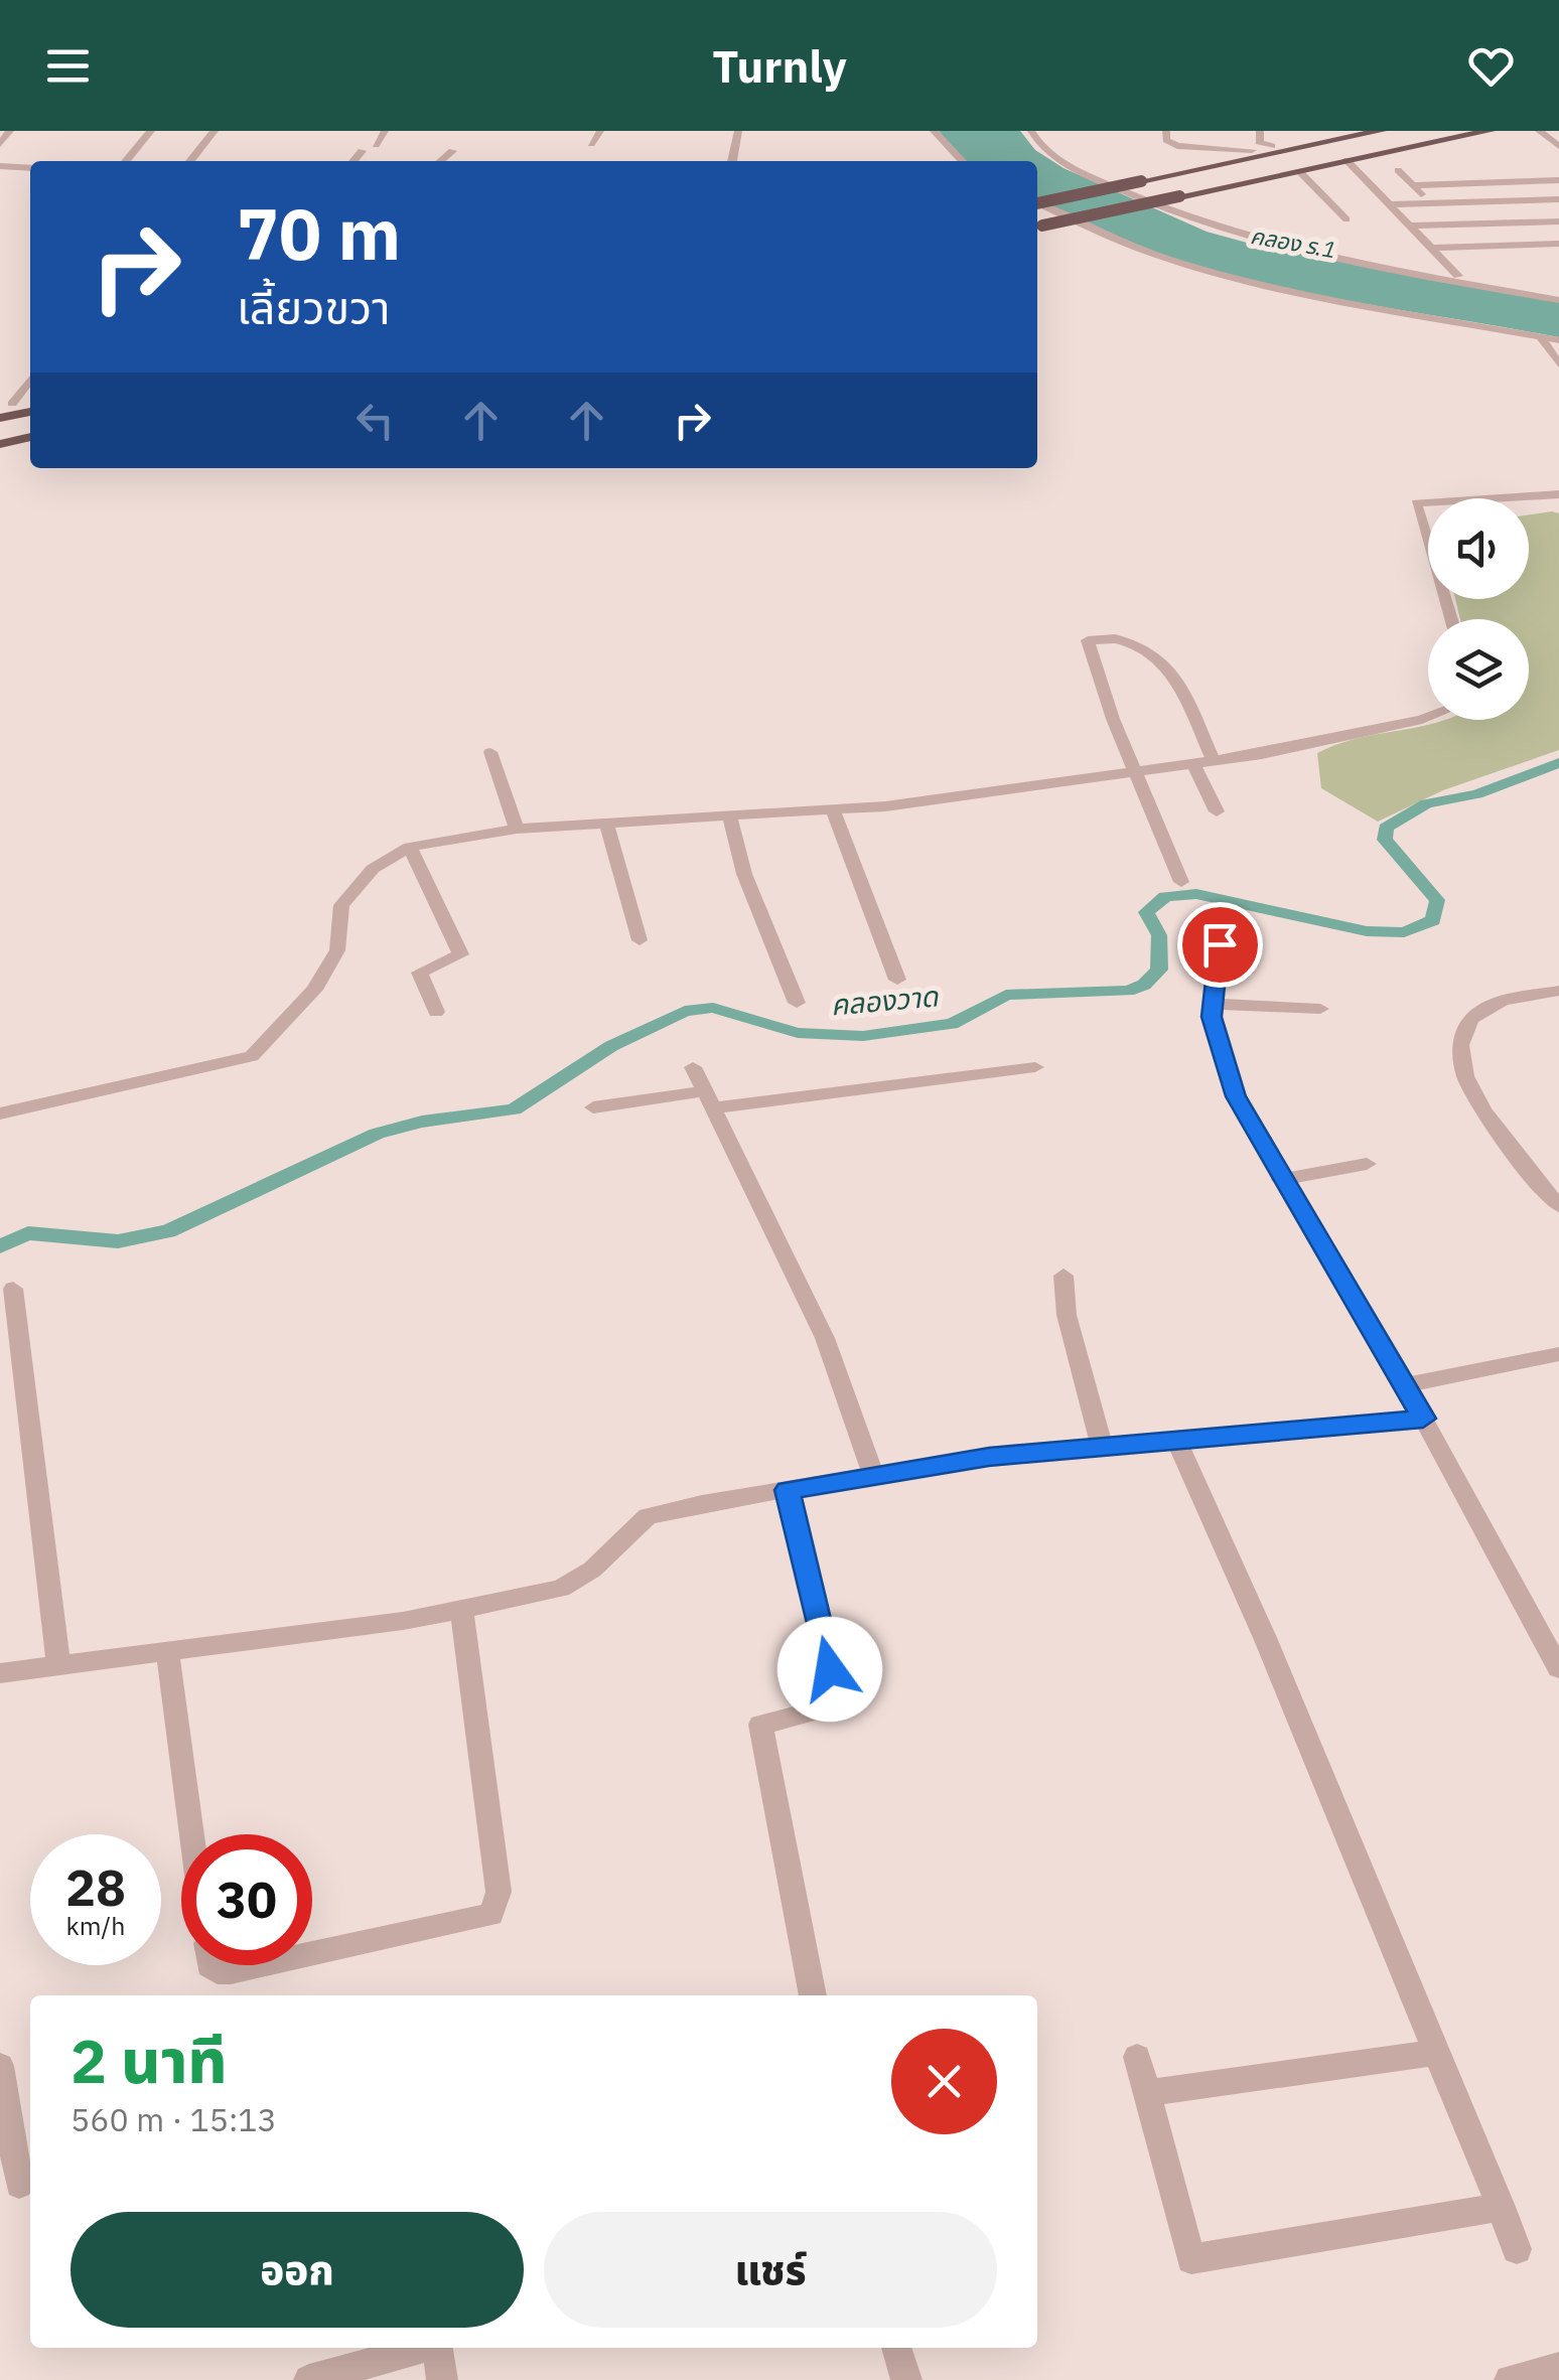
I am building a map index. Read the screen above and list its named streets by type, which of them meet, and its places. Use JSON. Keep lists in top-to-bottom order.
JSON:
{
  "water": ["คลอง ร.1", "คลองวาด"],
  "page": {
    "header": "Turnly",
    "turn": ["70 m", "เลี้ยวขวา"],
    "speed": "28 km/h",
    "limit": "30",
    "heading": ["2 นาที", "560 m · 15:13"],
    "buttons": ["ออก", "แชร์"]
  }
}
